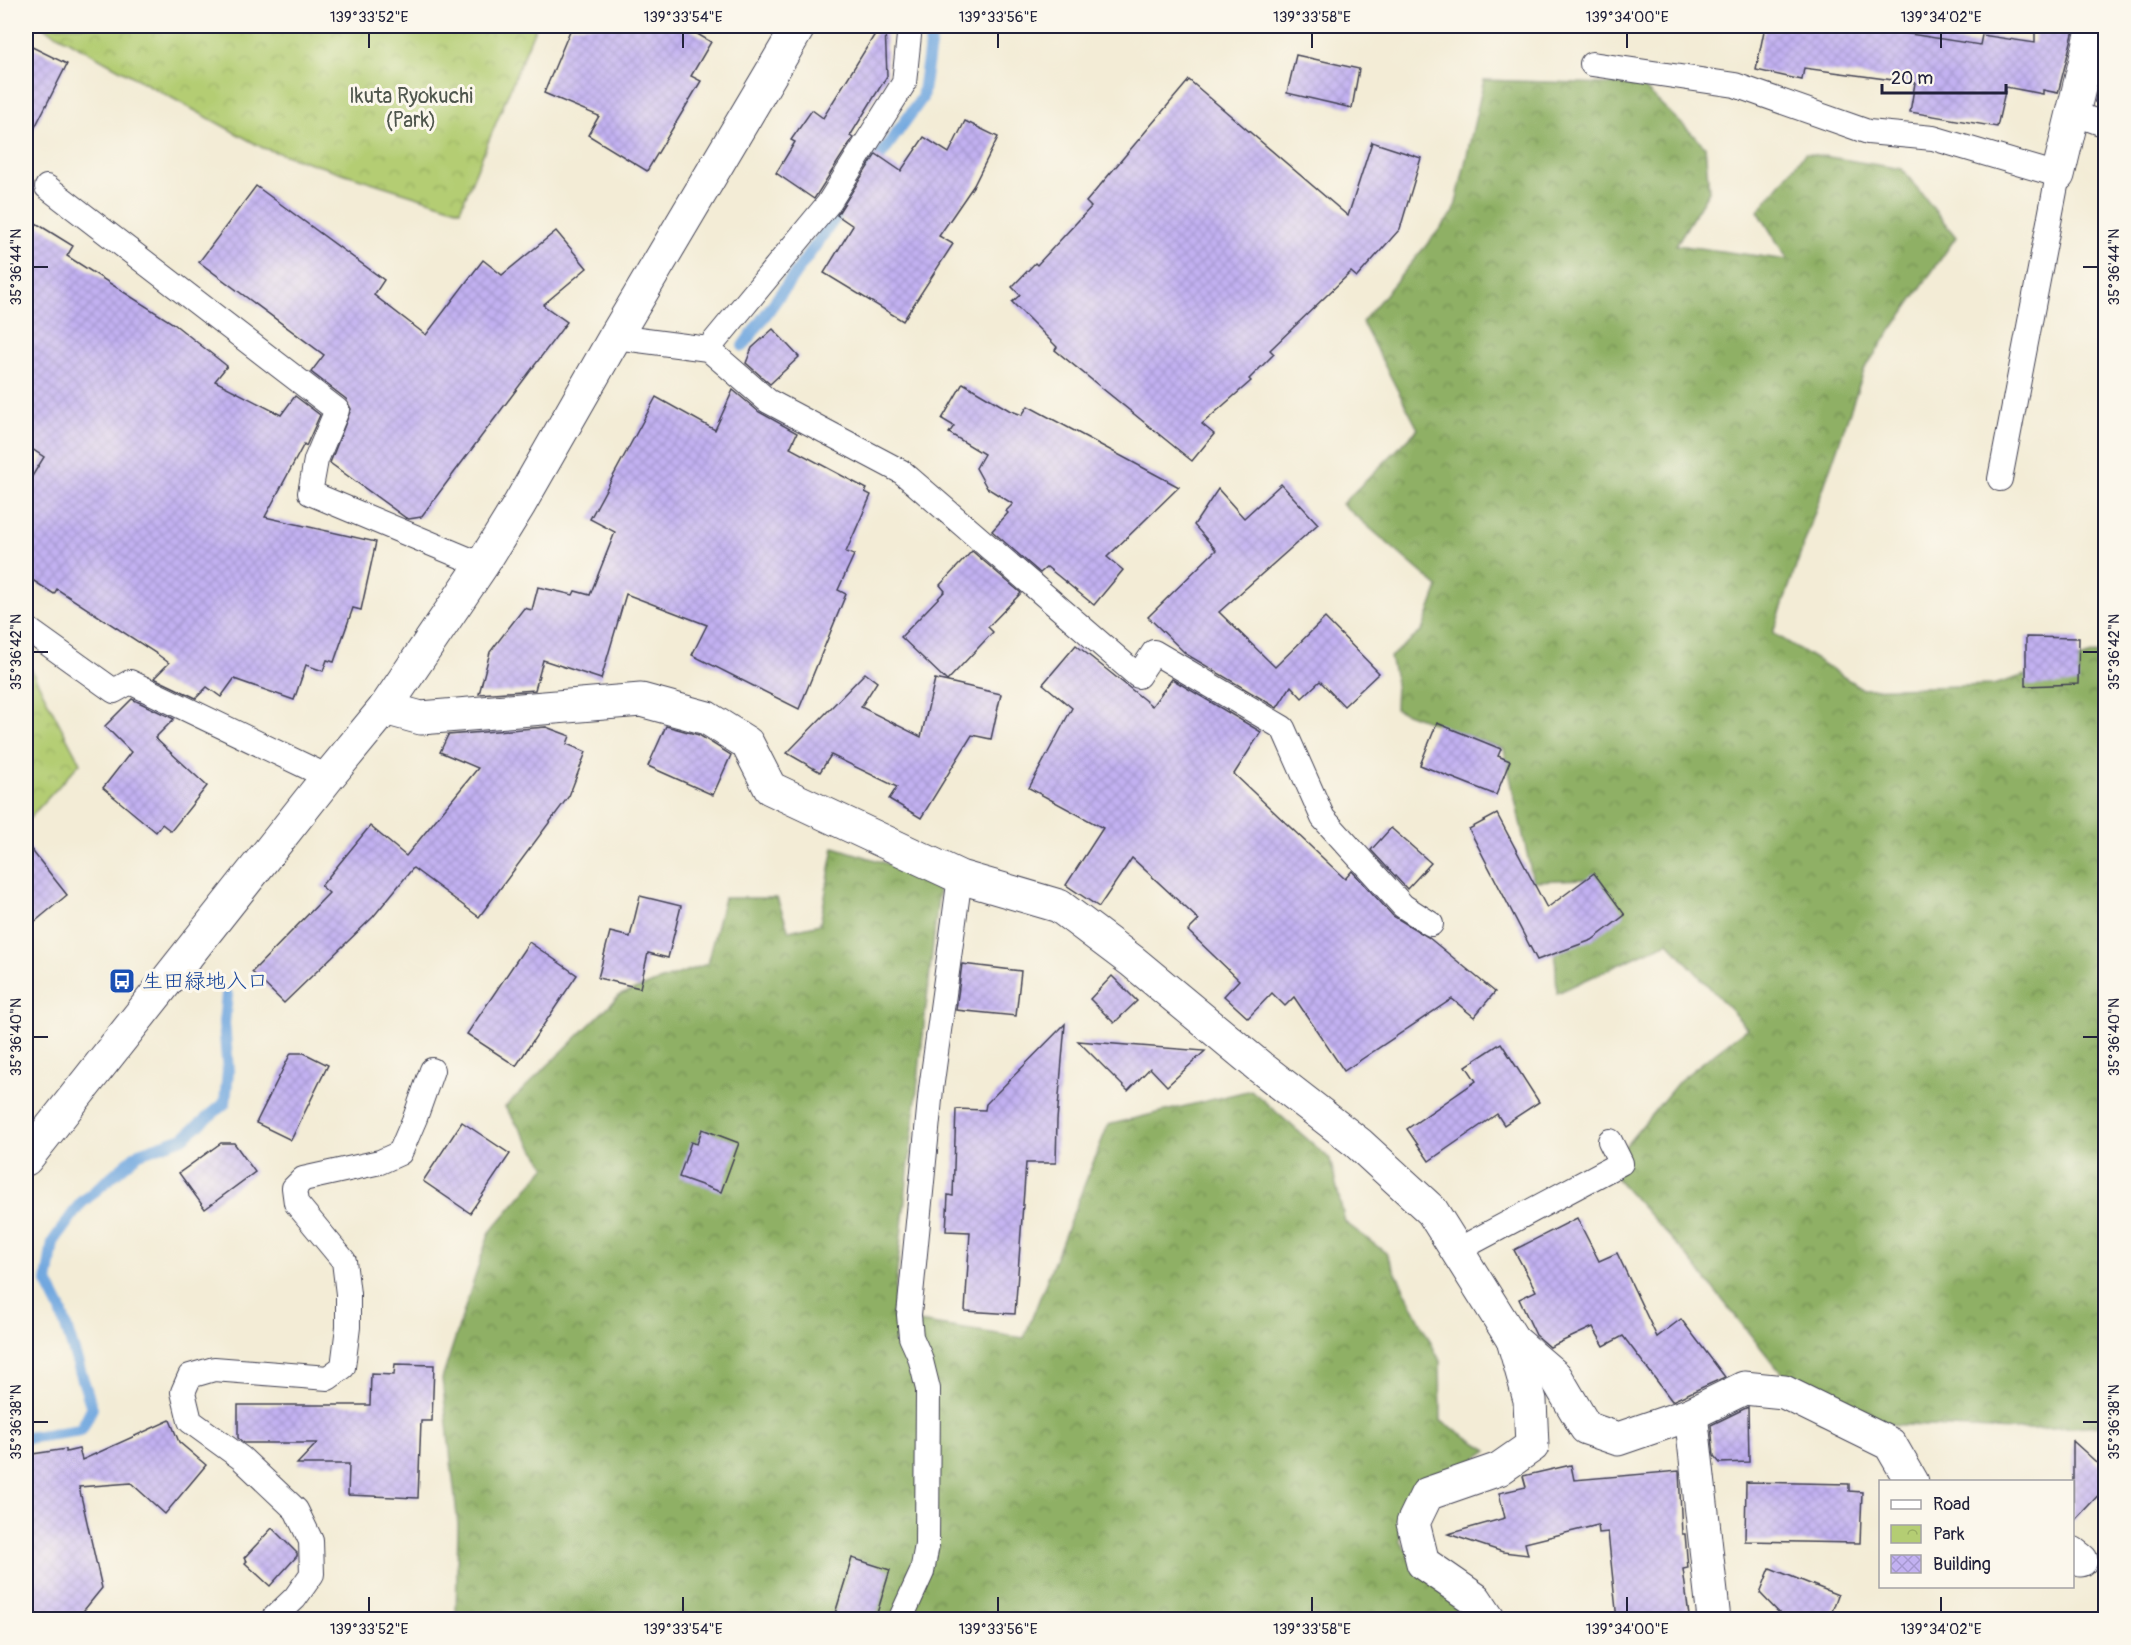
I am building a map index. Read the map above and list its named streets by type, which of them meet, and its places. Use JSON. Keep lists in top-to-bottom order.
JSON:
{
  "parks": ["Ikuta Ryokuchi (Park)"],
  "places": {
    "bus stop": ["生田緑地入口"]
  },
  "legend": ["Road", "Park", "Building"],
  "scale_bar": "20 m",
  "coordinates": [
    "139°33'52\"E",
    "139°33'54\"E",
    "139°33'56\"E",
    "139°33'58\"E",
    "139°34'00\"E",
    "139°34'02\"E",
    "35°36'44\"N",
    "35°36'42\"N",
    "35°36'40\"N",
    "35°36'38\"N"
  ]
}
